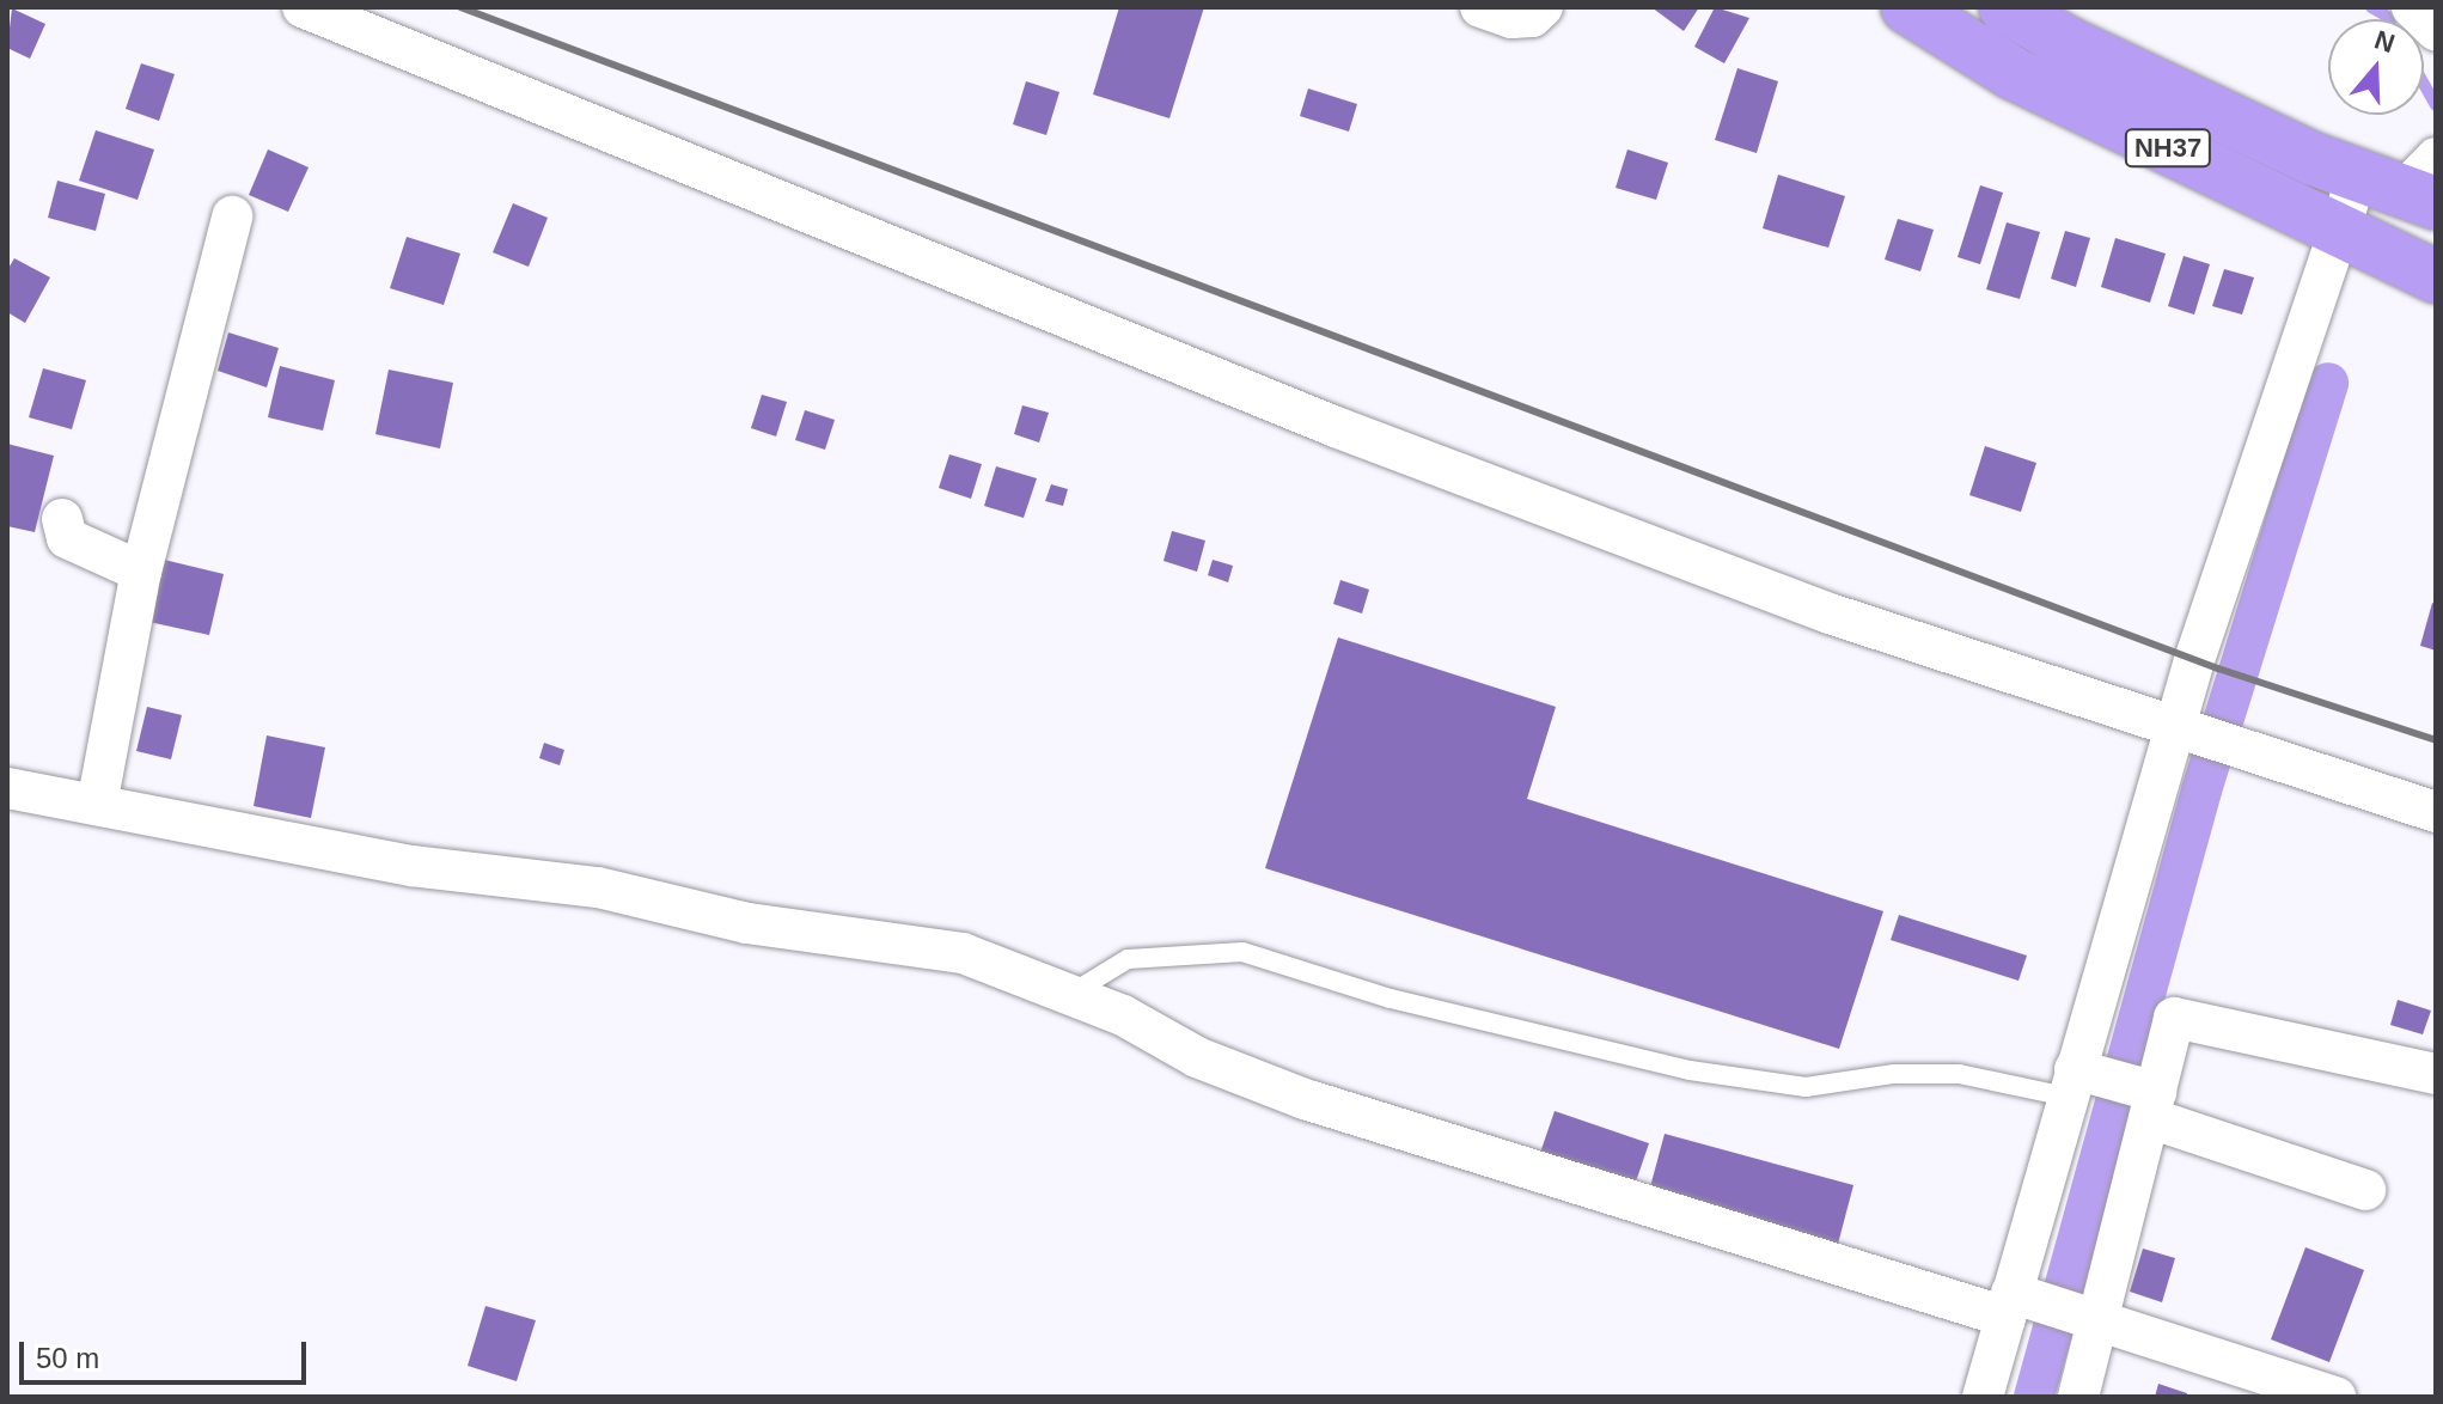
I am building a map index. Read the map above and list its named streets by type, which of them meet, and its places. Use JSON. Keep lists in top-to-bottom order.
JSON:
{
  "streets": {
    "highway": ["NH37"]
  },
  "scale_bar": "50 m",
  "north": "top"
}
